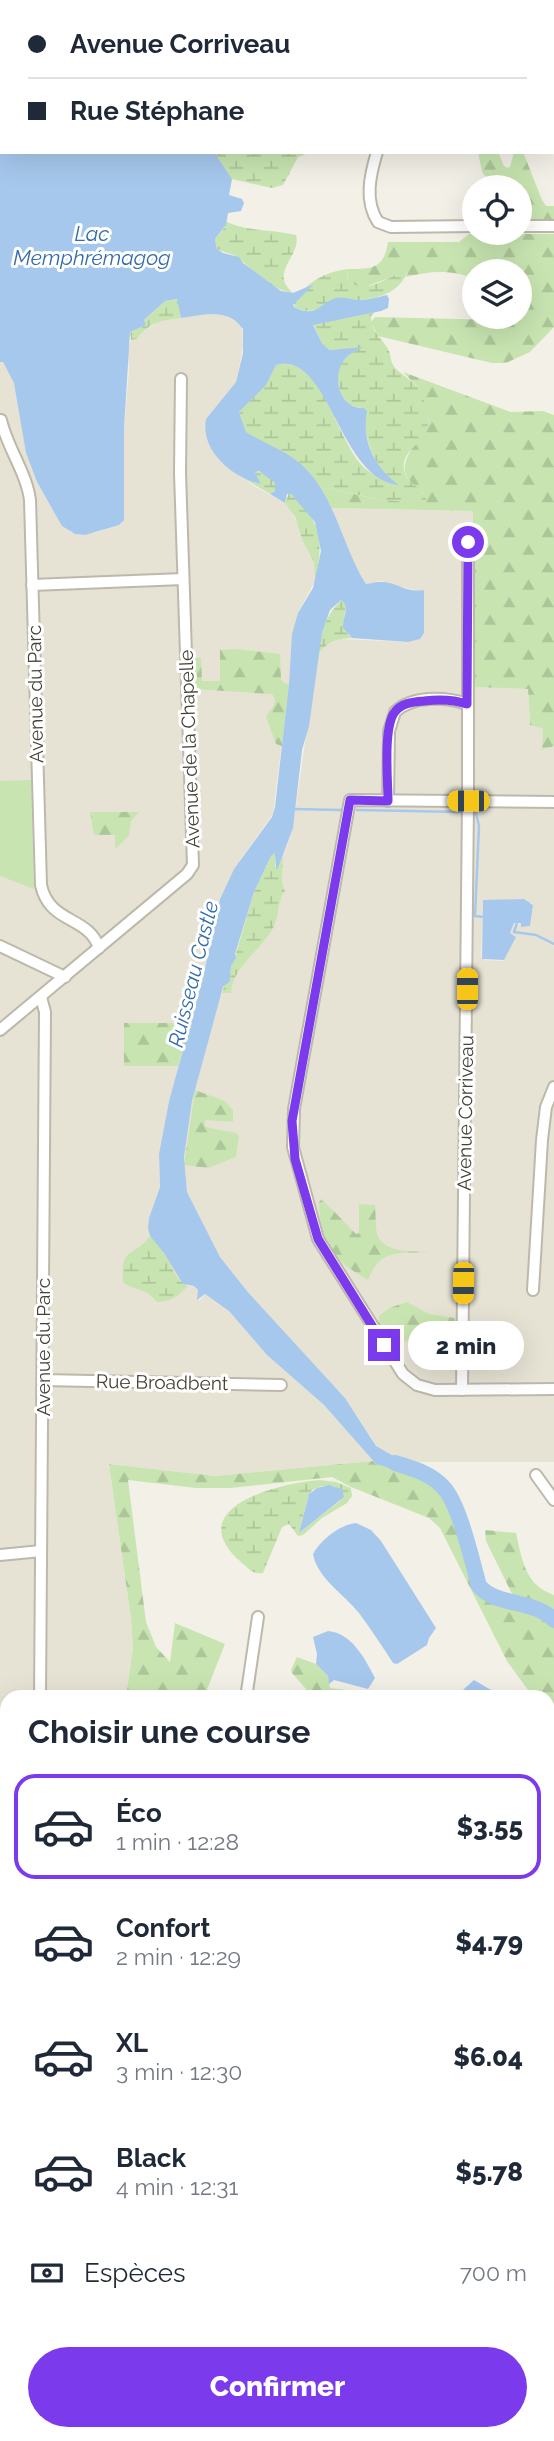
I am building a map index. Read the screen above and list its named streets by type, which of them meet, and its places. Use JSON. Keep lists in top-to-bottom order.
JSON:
{
  "streets": {
    "street": [
      "Avenue du Parc",
      "Avenue de la Chapelle",
      "Avenue Corriveau",
      "Rue Broadbent"
    ]
  },
  "crossings": [
    ["Avenue du Parc", "Avenue de la Chapelle"],
    ["Avenue du Parc", "Rue Broadbent"]
  ],
  "water": ["Lac Memphrémagog", "Ruisseau Castle"],
  "page": {
    "banner": ["Avenue Corriveau", "Rue Stéphane"],
    "bubble": "2 min",
    "heading": "Choisir une course",
    "list": [
      {
        "name": "Éco",
        "note": "1 min · 12:28",
        "value": "$3.55"
      },
      {
        "name": "Confort",
        "note": "2 min · 12:29",
        "value": "$4.79"
      },
      {
        "name": "XL",
        "note": "3 min · 12:30",
        "value": "$6.04"
      },
      {
        "name": "Black",
        "note": "4 min · 12:31",
        "value": "$5.78"
      }
    ],
    "pay": ["Espèces", "700 m"],
    "buttons": "Confirmer"
  }
}
